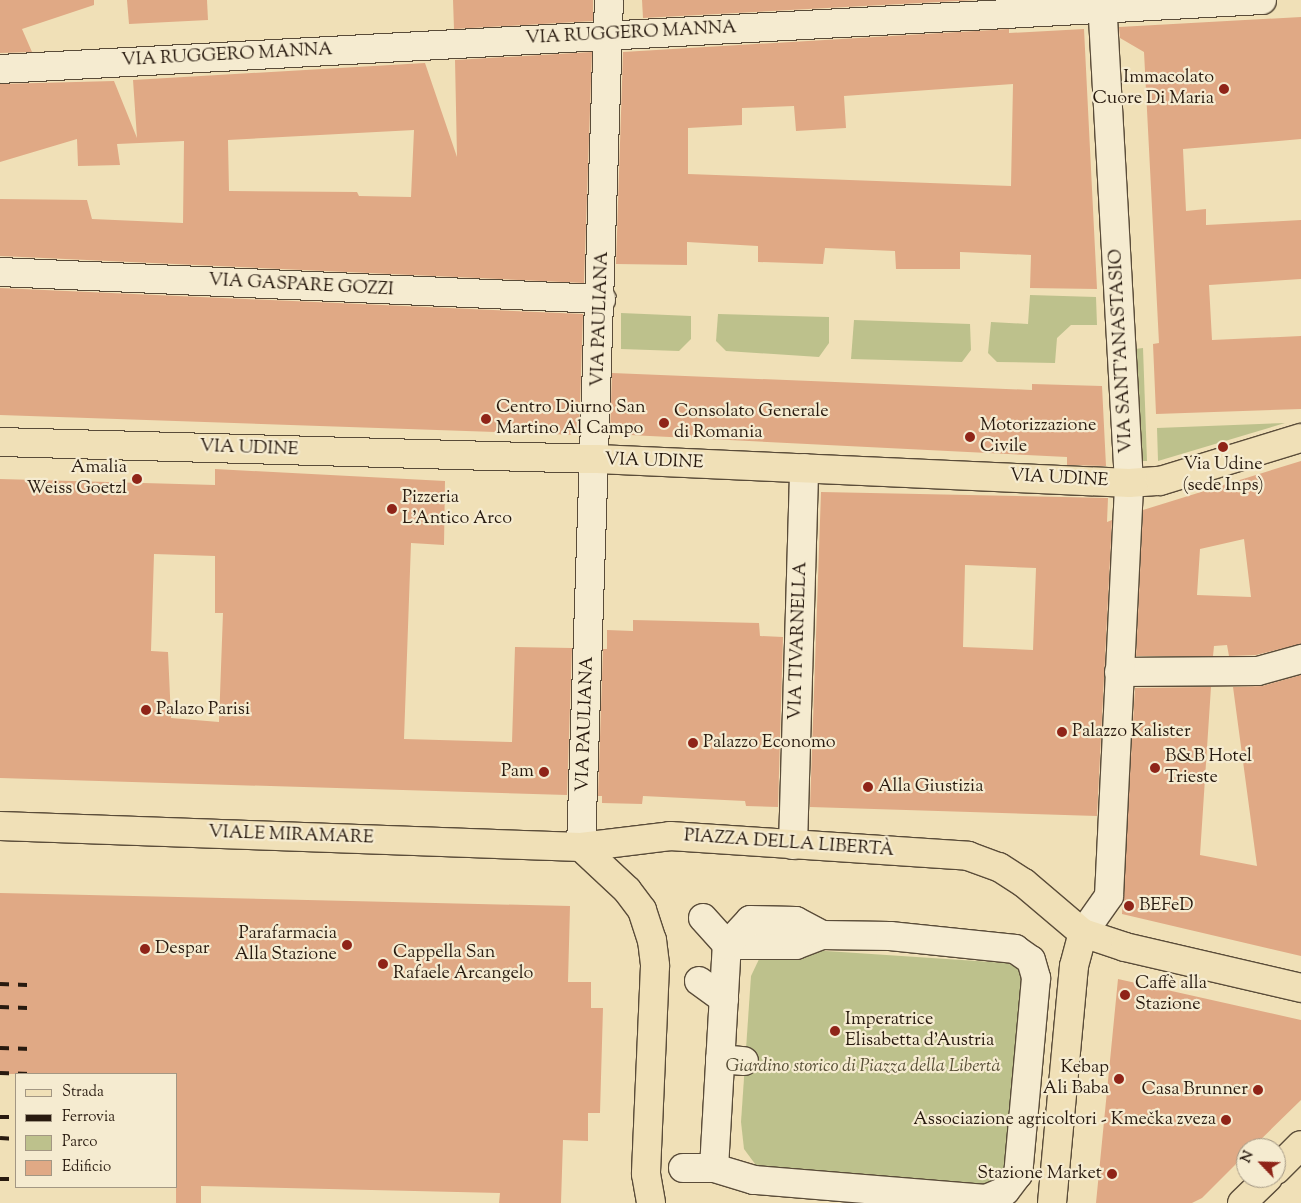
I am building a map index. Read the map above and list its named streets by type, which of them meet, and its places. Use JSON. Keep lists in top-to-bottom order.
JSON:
{
  "streets": {
    "main road": ["VIA UDINE", "VIALE MIRAMARE", "PIAZZA DELLA LIBERTÀ"],
    "street": [
      "VIA RUGGERO MANNA",
      "VIA GASPARE GOZZI",
      "VIA PAULIANA",
      "VIA SANT'ANASTASIO",
      "VIA TIVARNELLA"
    ]
  },
  "crossings": [
    ["VIA RUGGERO MANNA", "VIA PAULIANA"],
    ["VIA RUGGERO MANNA", "VIA SANT'ANASTASIO"],
    ["VIA GASPARE GOZZI", "VIA PAULIANA"],
    ["VIA PAULIANA", "VIA UDINE"],
    ["VIA PAULIANA", "VIALE MIRAMARE"],
    ["VIA PAULIANA", "PIAZZA DELLA LIBERTÀ"],
    ["VIA SANT'ANASTASIO", "VIA UDINE"],
    ["VIA SANT'ANASTASIO", "PIAZZA DELLA LIBERTÀ"],
    ["VIA UDINE", "VIA TIVARNELLA"],
    ["VIA TIVARNELLA", "PIAZZA DELLA LIBERTÀ"],
    ["VIALE MIRAMARE", "PIAZZA DELLA LIBERTÀ"]
  ],
  "parks": ["Giardino storico di Piazza della Libertà"],
  "places": [
    "Immacolato Cuore Di Maria",
    "Centro Diurno San Martino Al Campo",
    "Consolato Generale di Romania",
    "Motorizzazione Civile",
    "Via Udine (sede Inps)",
    "Amalia Weiss Goetzl",
    "Pizzeria L'Antico Arco",
    "Palazo Parisi",
    "Palazzo Kalister",
    "Palazzo Economo",
    "B&B Hotel Trieste",
    "Pam",
    "Alla Giustizia",
    "BEFeD",
    "Parafarmacia Alla Stazione",
    "Despar",
    "Cappella San Rafaele Arcangelo",
    "Caffè alla Stazione",
    "Imperatrice Elisabetta d'Austria",
    "Kebap Ali Baba",
    "Casa Brunner",
    "Associazione agricoltori - Kmečka zveza",
    "Stazione Market"
  ],
  "legend": [
    "Strada",
    "Ferrovia",
    "Parco",
    "Edificio"
  ],
  "north": "top left"
}
